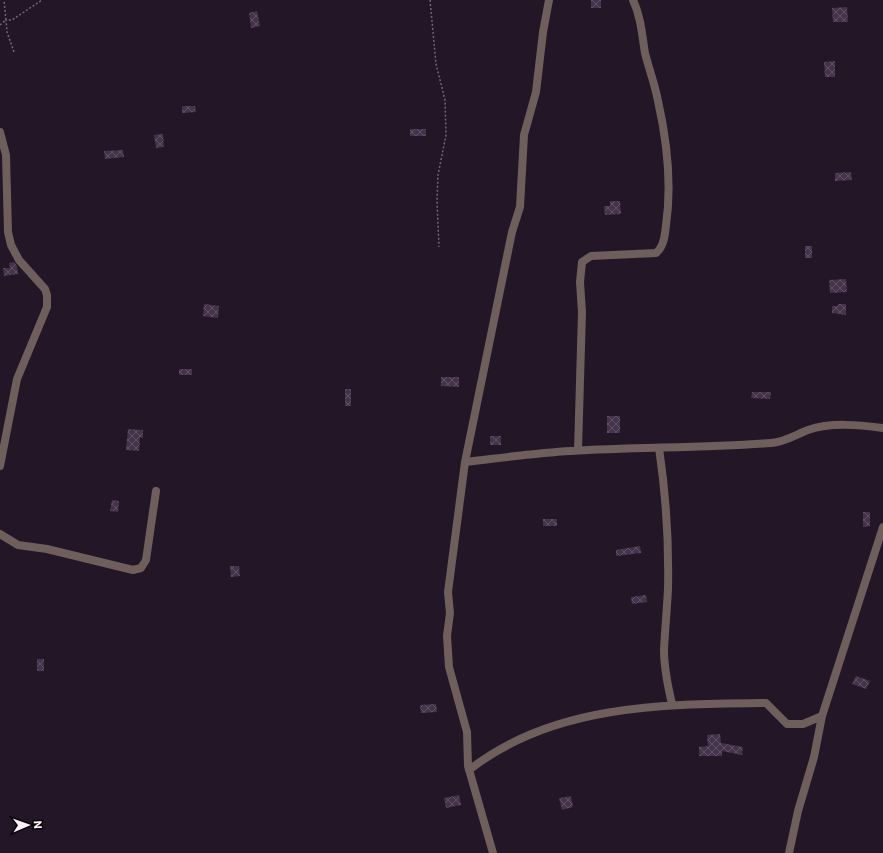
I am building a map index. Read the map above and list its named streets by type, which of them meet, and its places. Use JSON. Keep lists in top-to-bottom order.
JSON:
{
  "north": "right"
}
